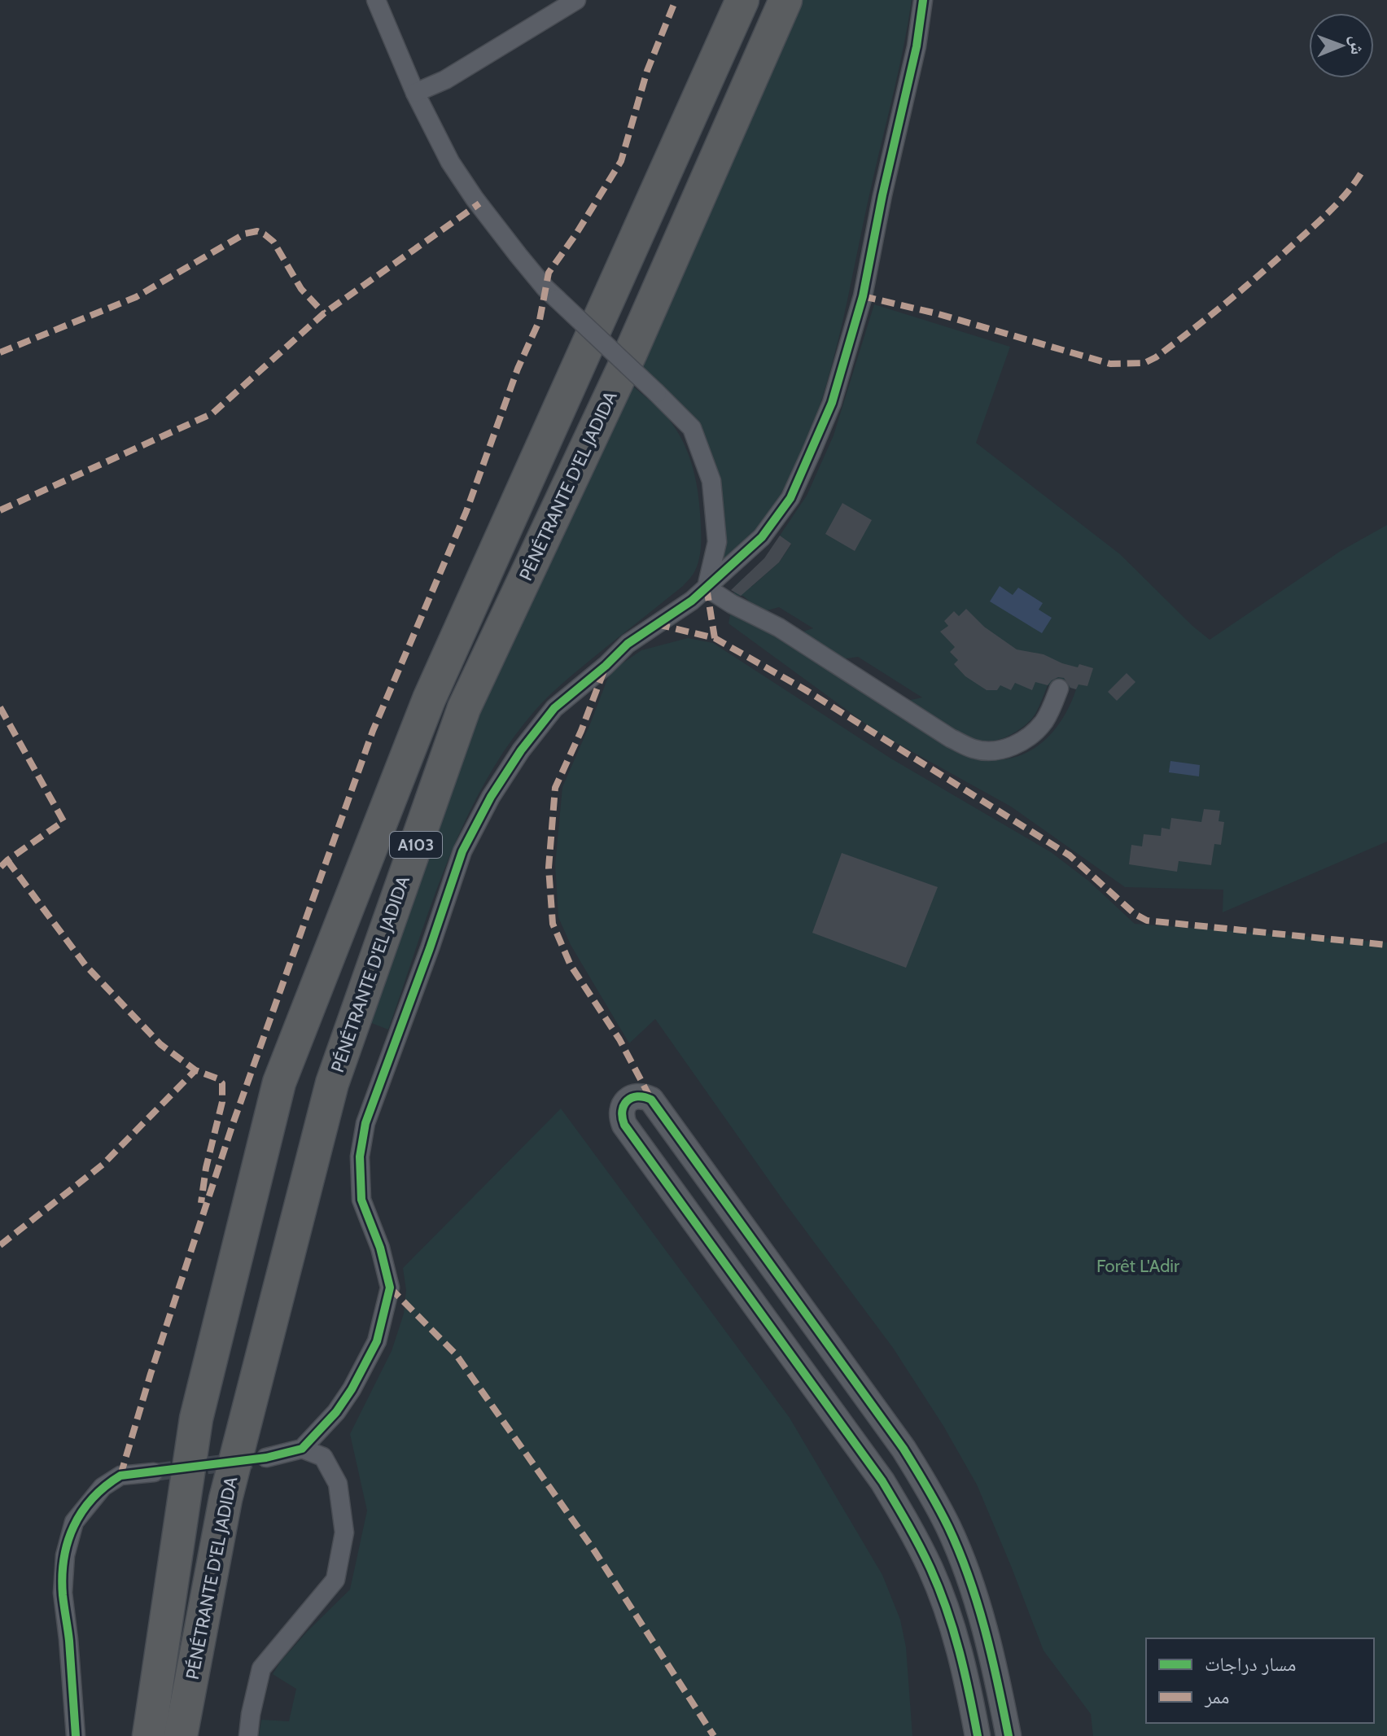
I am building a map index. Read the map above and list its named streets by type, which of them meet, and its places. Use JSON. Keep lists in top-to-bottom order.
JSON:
{
  "streets": {
    "highway": ["PÉNÉTRANTE D'EL JADIDA", "A103"]
  },
  "parks": ["Forêt L'Adir"],
  "legend": ["مسار دراجات", "ممر"],
  "north": "right"
}
